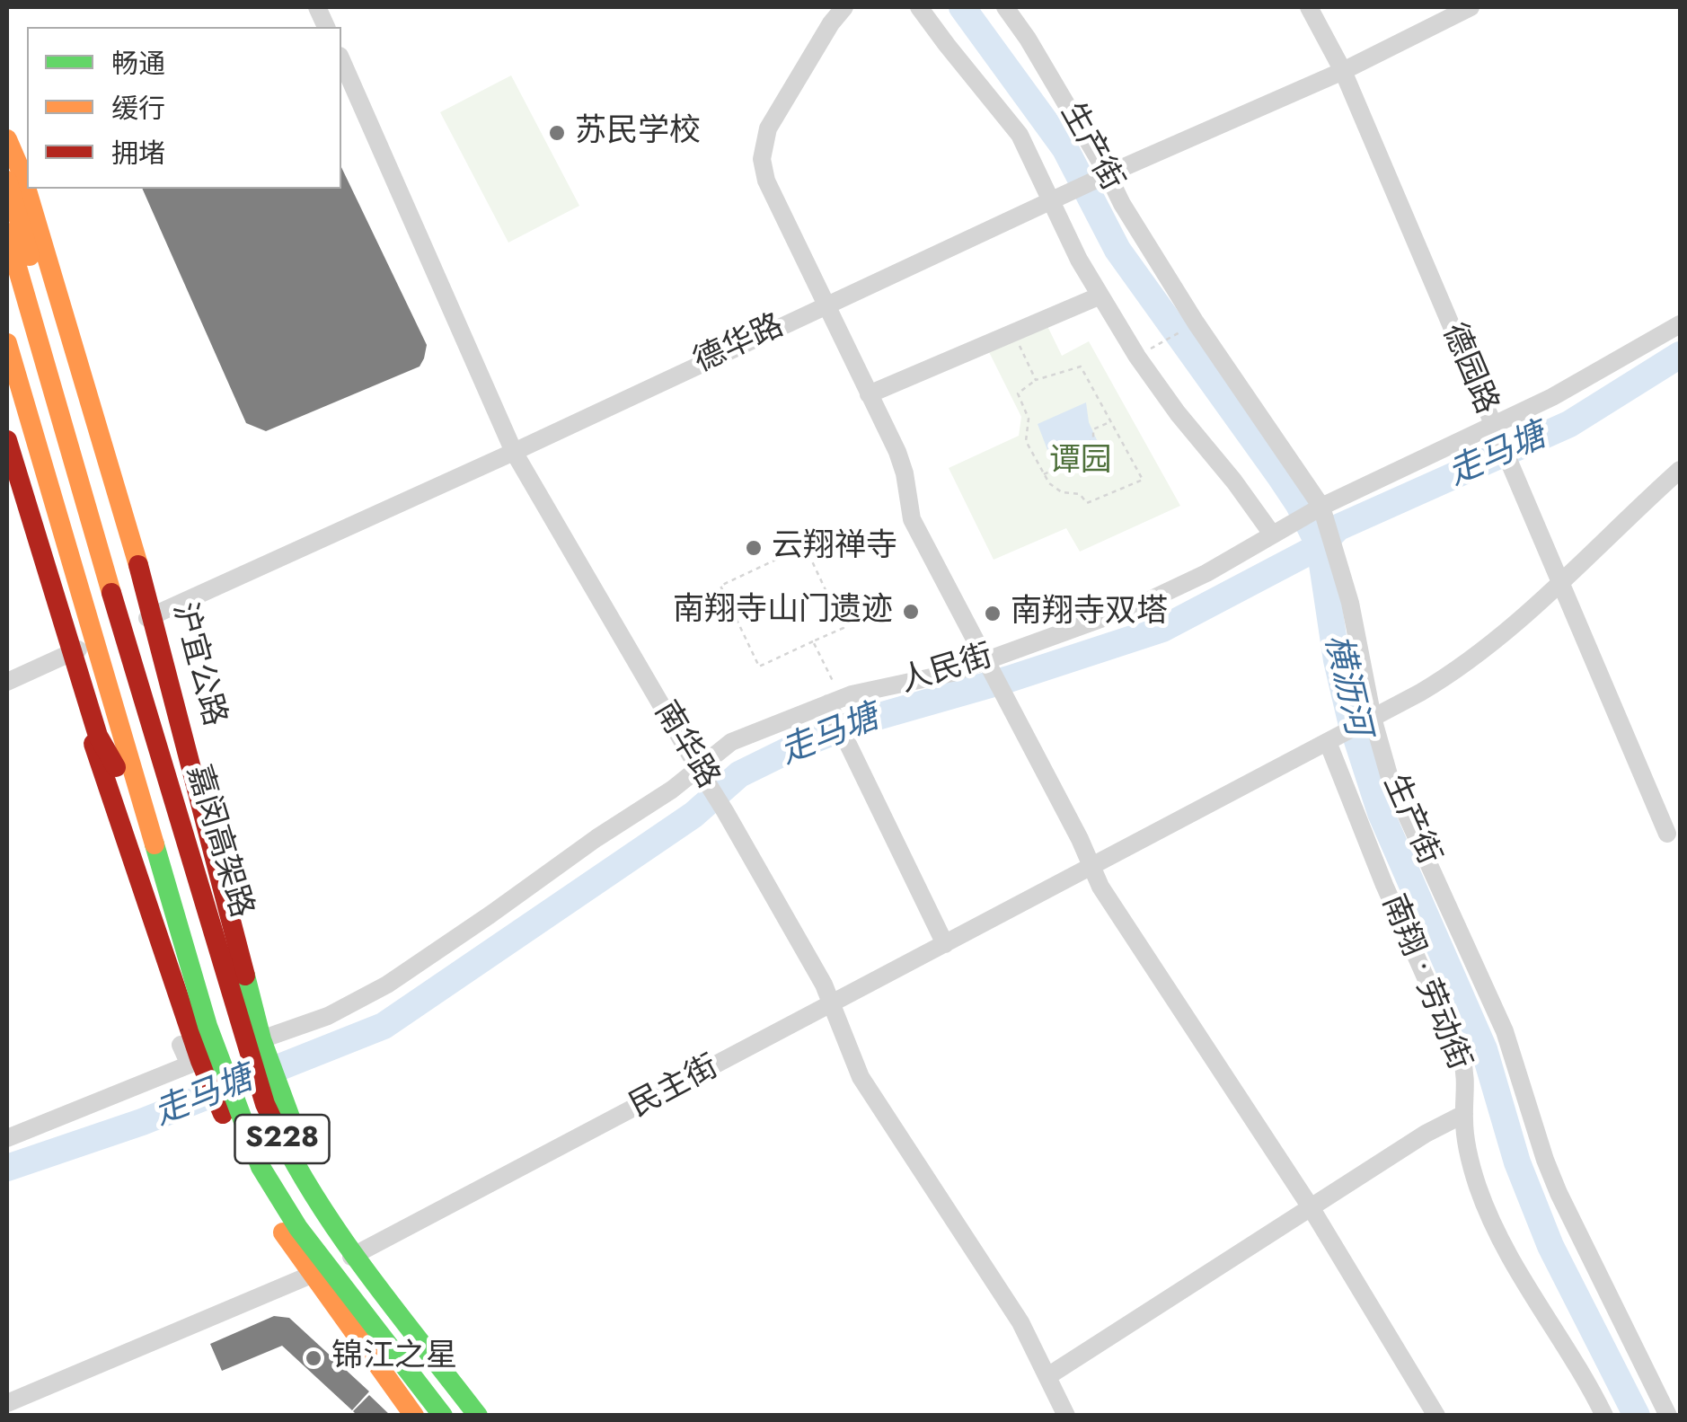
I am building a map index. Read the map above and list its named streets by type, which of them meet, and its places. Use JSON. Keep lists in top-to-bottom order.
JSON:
{
  "streets": {
    "main road": ["沪宜公路", "嘉闵高架路", "S228"],
    "street": [
      "生产街",
      "德华路",
      "德园路",
      "人民街",
      "南华路",
      "南翔 • 劳动街",
      "民主街"
    ]
  },
  "crossings": [
    ["生产街", "德华路"],
    ["生产街", "人民街"],
    ["生产街", "民主街"],
    ["德华路", "德园路"],
    ["德华路", "沪宜公路"],
    ["德华路", "南华路"],
    ["德园路", "人民街"],
    ["沪宜公路", "人民街"],
    ["沪宜公路", "民主街"],
    ["人民街", "南华路"],
    ["南华路", "民主街"],
    ["南翔 • 劳动街", "民主街"]
  ],
  "water": ["走马塘", "横沥河"],
  "parks": ["谭园"],
  "places": [
    "苏民学校",
    "云翔禅寺",
    "南翔寺山门遗迹",
    "南翔寺双塔",
    "锦江之星"
  ],
  "legend": ["畅通", "缓行", "拥堵"]
}
